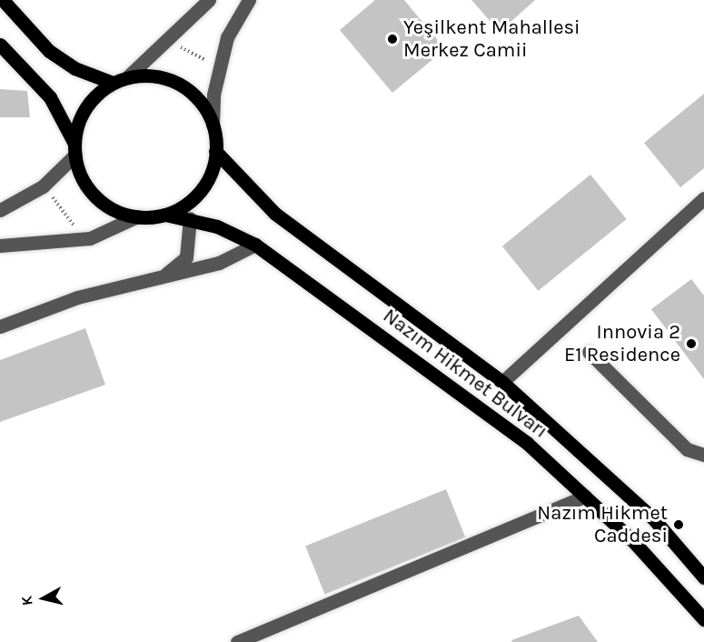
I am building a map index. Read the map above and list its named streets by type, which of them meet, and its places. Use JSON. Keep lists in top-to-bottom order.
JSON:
{
  "streets": {
    "main road": ["Nazım Hikmet Bulvarı"]
  },
  "places": ["Yeşilkent Mahallesi Merkez Camii", "Innovia 2 E1 Residence", "Nazım Hikmet Caddesi"],
  "north": "left"
}
